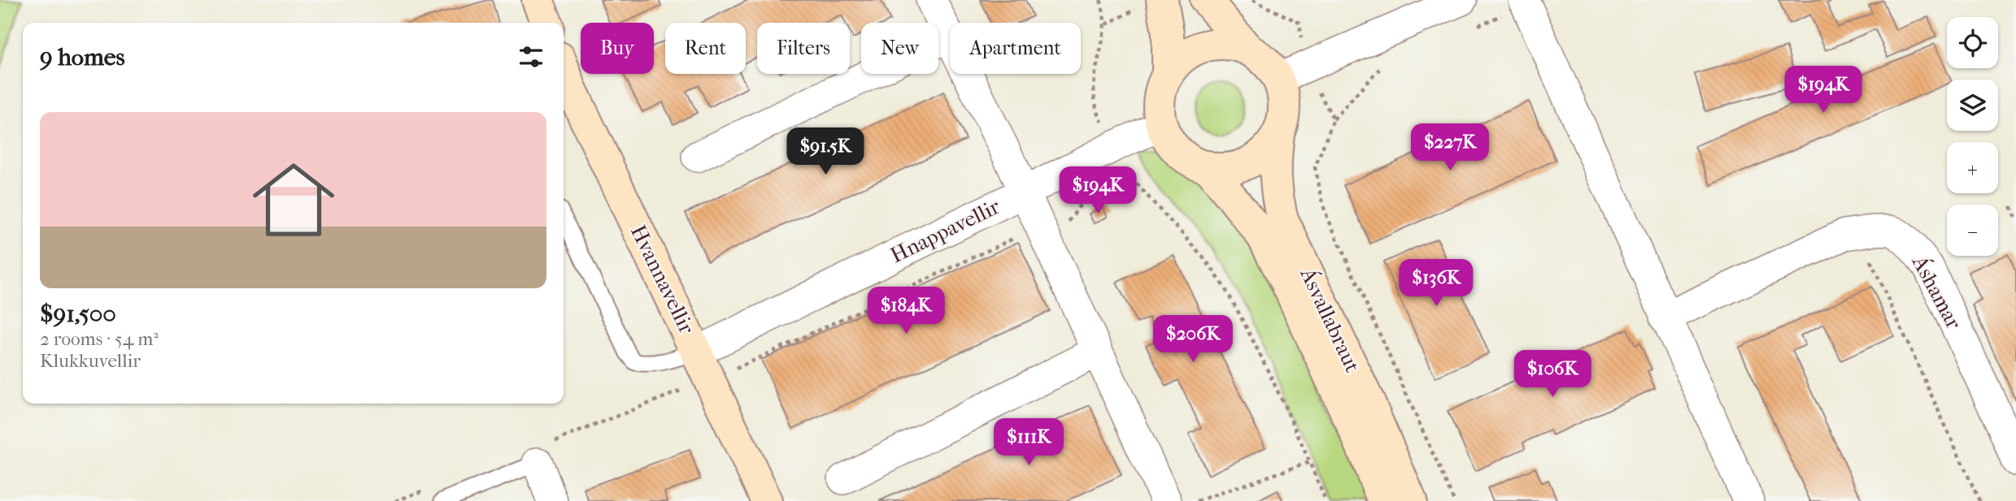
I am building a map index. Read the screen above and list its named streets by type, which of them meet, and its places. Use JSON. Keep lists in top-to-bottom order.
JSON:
{
  "streets": {
    "main road": ["Hvannavellir", "Ásvallabraut"],
    "street": ["Hnappavellir", "Áshamar"]
  },
  "crossings": [
    ["Hnappavellir", "Hvannavellir"],
    ["Hnappavellir", "Ásvallabraut"]
  ],
  "page": {
    "map_buttons": ["+", "−"],
    "chip": [
      "Buy",
      "Rent",
      "Filters",
      "New",
      "Apartment"
    ],
    "heading": "9 homes",
    "price": [
      "$194K",
      "$227K",
      "$91.5K",
      "$194K",
      "$136K",
      "$184K",
      "$206K",
      "$106K",
      "$111K"
    ],
    "list": [
      {
        "name": "$91,500",
        "note": "2 rooms · 54 m² · Klukkuvellir"
      }
    ]
  }
}
